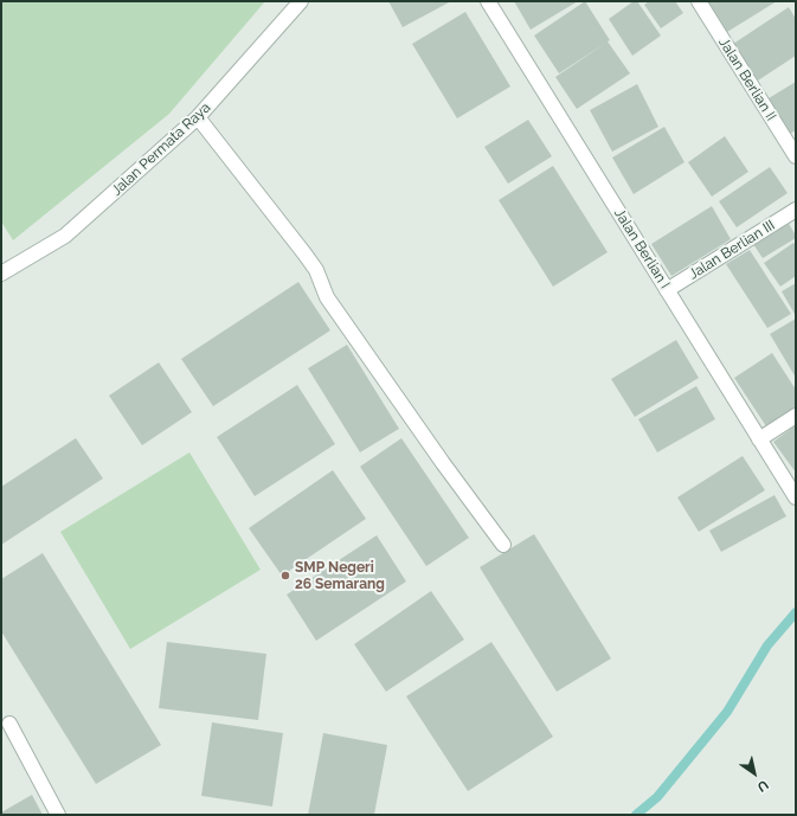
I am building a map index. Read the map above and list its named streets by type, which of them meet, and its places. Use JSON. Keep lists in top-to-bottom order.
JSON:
{
  "streets": {
    "street": [
      "Jalan Berlian II",
      "Jalan Permata Raya",
      "Jalan Berlian I",
      "Jalan Berlian III"
    ]
  },
  "crossings": [
    ["Jalan Berlian I", "Jalan Berlian III"]
  ],
  "places": ["SMP Negeri 26 Semarang"],
  "north": "bottom right"
}
